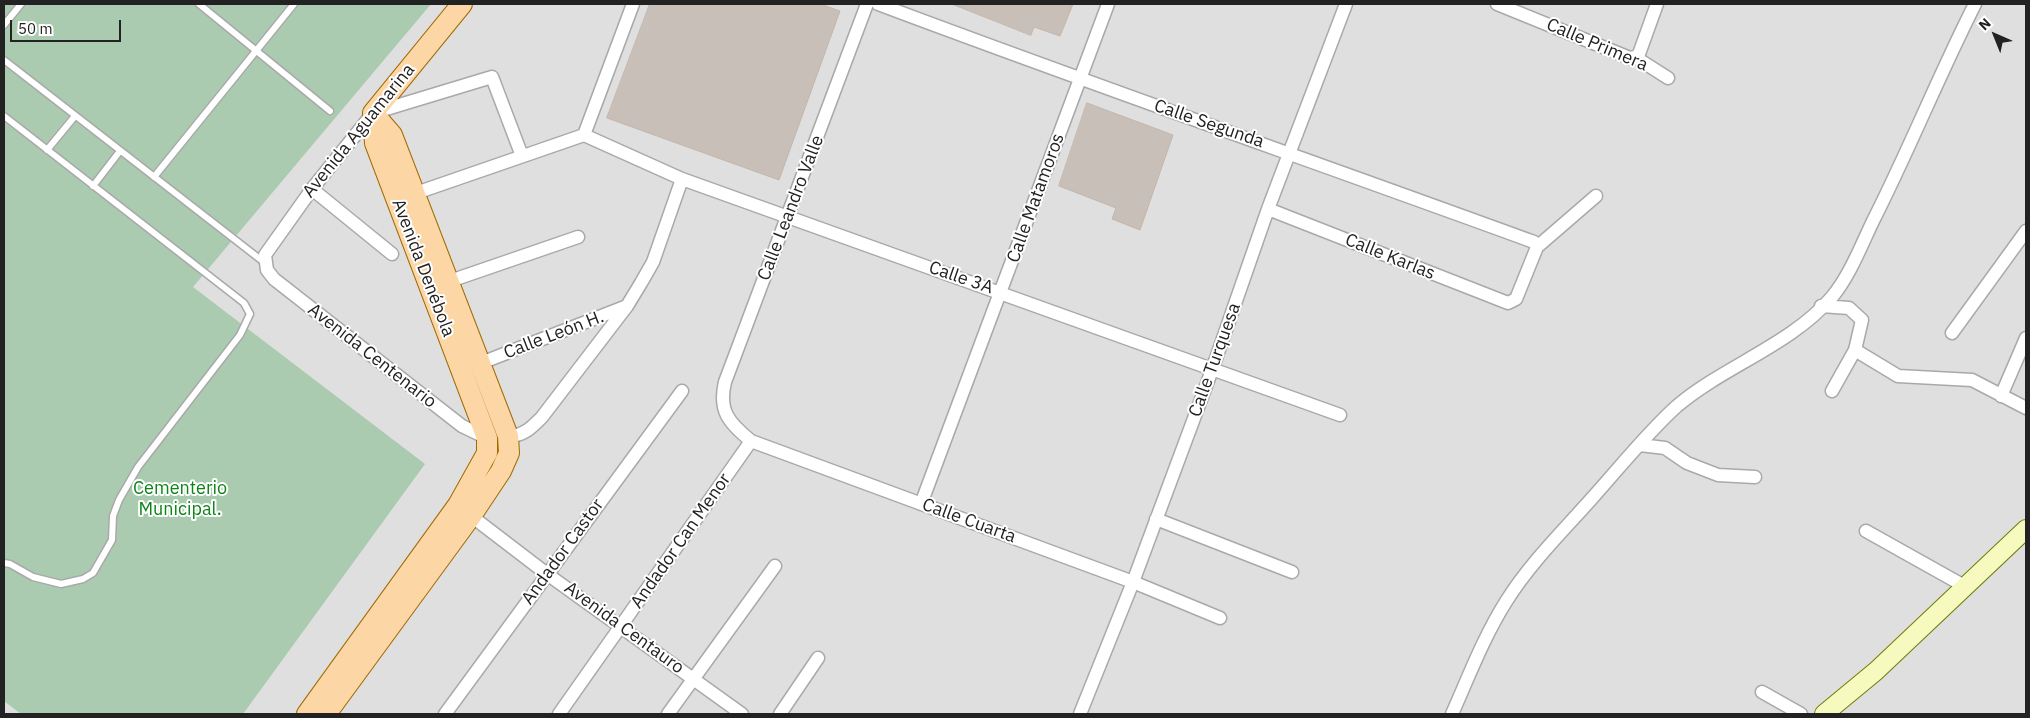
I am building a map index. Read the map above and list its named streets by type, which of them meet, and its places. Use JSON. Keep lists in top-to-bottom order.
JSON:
{
  "streets": {
    "main road": ["Avenida Aguamarina", "Avenida Denébola"],
    "street": [
      "Calle Primera",
      "Calle Segunda",
      "Calle Matamoros",
      "Calle Leandro Valle",
      "Calle Karlas",
      "Calle 3A",
      "Calle León H.",
      "Avenida Centenario",
      "Calle Turquesa",
      "Calle Cuarta",
      "Andador Can Menor",
      "Andador Castor",
      "Avenida Centauro"
    ]
  },
  "crossings": [
    ["Calle Segunda", "Calle Matamoros"],
    ["Calle Segunda", "Calle Karlas"],
    ["Calle Segunda", "Calle Turquesa"],
    ["Avenida Aguamarina", "Avenida Denébola"],
    ["Avenida Aguamarina", "Avenida Centenario"],
    ["Calle Matamoros", "Calle 3A"],
    ["Calle Matamoros", "Calle Cuarta"],
    ["Calle Leandro Valle", "Calle 3A"],
    ["Calle Leandro Valle", "Calle Cuarta"],
    ["Calle Karlas", "Calle Turquesa"],
    ["Avenida Denébola", "Calle León H."],
    ["Avenida Denébola", "Avenida Centenario"],
    ["Avenida Denébola", "Avenida Centauro"],
    ["Calle 3A", "Calle Turquesa"],
    ["Calle Turquesa", "Calle Cuarta"],
    ["Calle Cuarta", "Andador Can Menor"],
    ["Andador Can Menor", "Avenida Centauro"],
    ["Andador Castor", "Avenida Centauro"]
  ],
  "parks": ["Cementerio Municipal."],
  "scale_bar": "50 m",
  "north": "top left"
}
